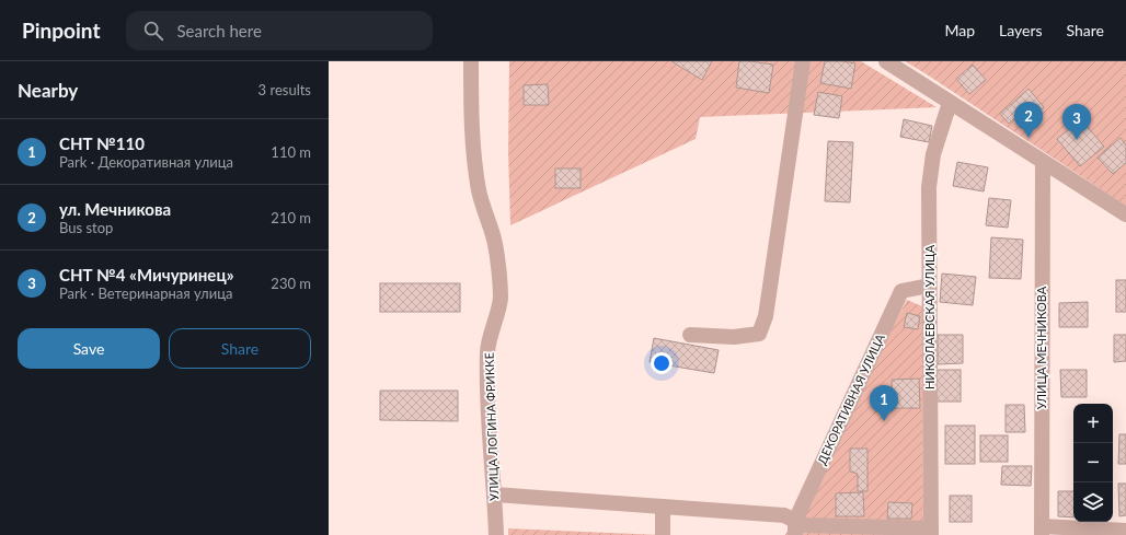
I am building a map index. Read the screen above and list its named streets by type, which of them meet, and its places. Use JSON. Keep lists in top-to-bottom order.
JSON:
{
  "streets": {
    "street": [
      "НИКОЛАЕВСКАЯ УЛИЦА",
      "УЛИЦА МЕЧНИКОВА",
      "ДЕКОРАТИВНАЯ УЛИЦА",
      "УЛИЦА ЛОГИНА ФРИККЕ"
    ]
  },
  "crossings": [
    ["НИКОЛАЕВСКАЯ УЛИЦА", "ДЕКОРАТИВНАЯ УЛИЦА"]
  ],
  "page": {
    "header": "Pinpoint",
    "search": "Search here",
    "nav": ["Map", "Layers", "Share"],
    "heading": ["Nearby", "3 results"],
    "pins": ["2", "3", "1"],
    "list": [
      {
        "mark": "1",
        "name": "СНТ №110",
        "note": "Park · Декоративная улица",
        "value": "110 m"
      },
      {
        "mark": "2",
        "name": "ул. Мечникова",
        "note": "Bus stop",
        "value": "210 m"
      },
      {
        "mark": "3",
        "name": "СНТ №4 «Мичуринец»",
        "note": "Park · Ветеринарная улица",
        "value": "230 m"
      }
    ],
    "buttons": ["Save", "Share"],
    "map_buttons": ["+", "−"]
  }
}
